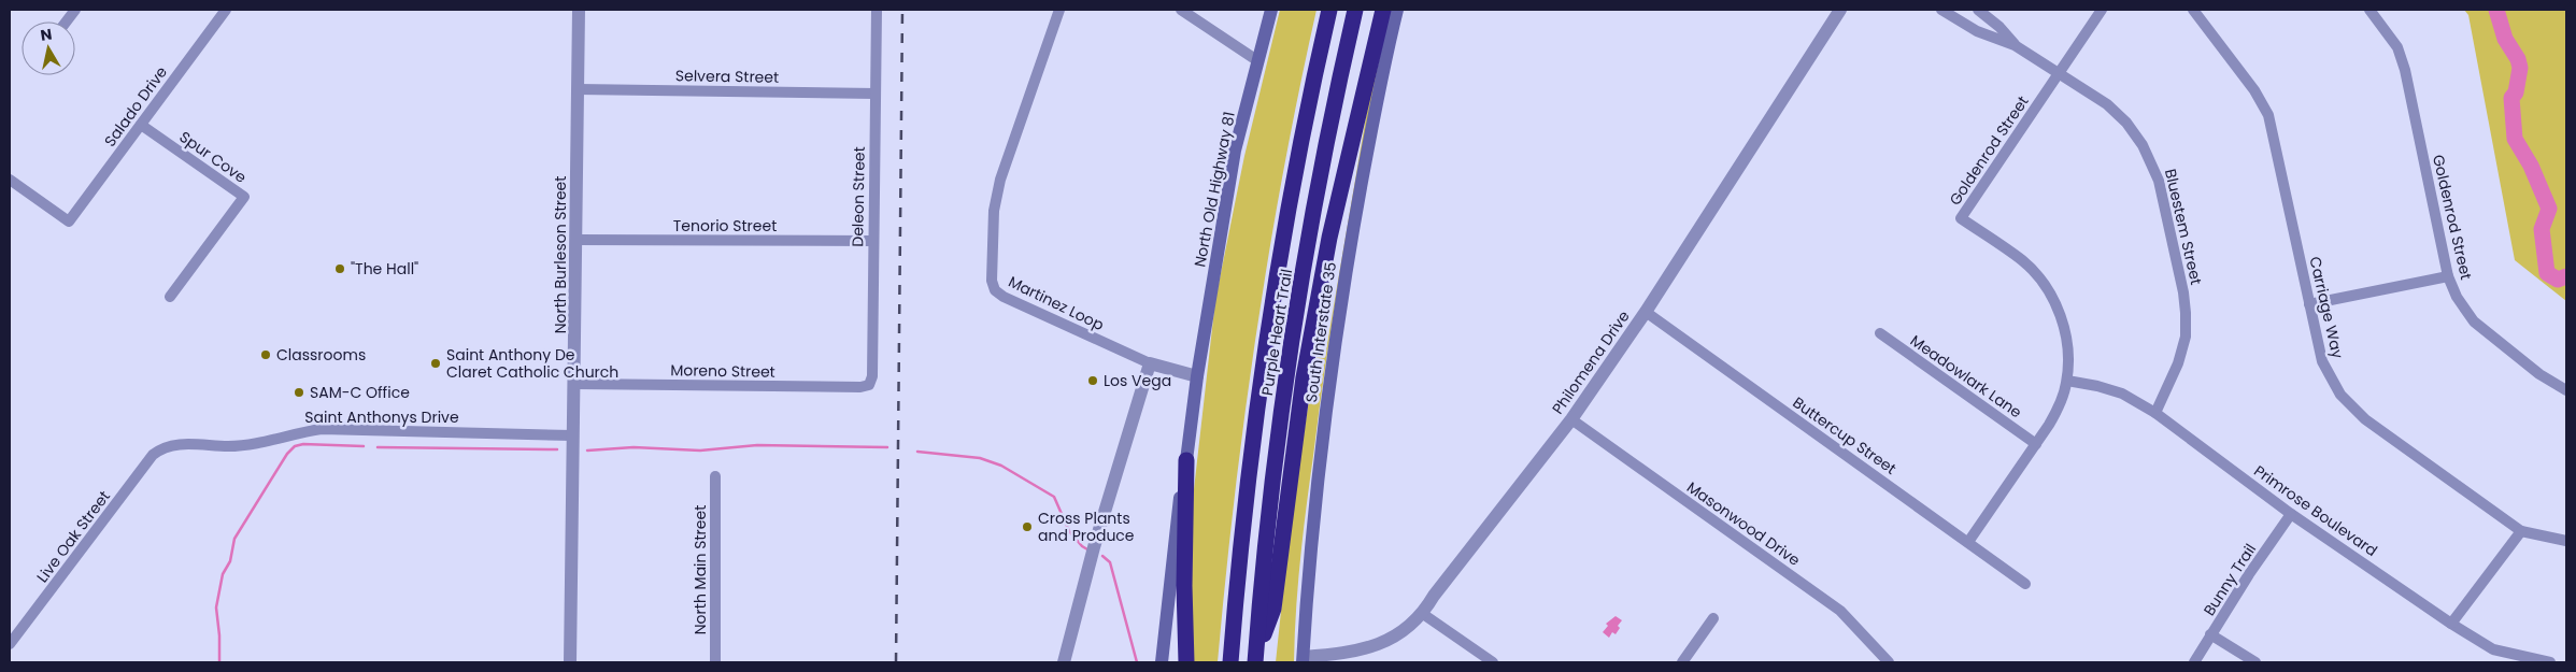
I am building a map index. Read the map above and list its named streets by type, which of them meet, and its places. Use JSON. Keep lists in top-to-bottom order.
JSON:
{
  "streets": {
    "highway": ["Purple Heart Trail"],
    "main road": ["North Old Highway 81", "South Interstate 35"],
    "street": [
      "Selvera Street",
      "Salado Drive",
      "Goldenrod Street",
      "Spur Cove",
      "Deleon Street",
      "Tenorio Street",
      "Bluestem Street",
      "North Burleson Street",
      "Martinez Loop",
      "Carriage Way",
      "Philomena Drive",
      "Moreno Street",
      "Meadowlark Lane",
      "Saint Anthonys Drive",
      "Buttercup Street",
      "Primrose Boulevard",
      "Masonwood Drive",
      "Live Oak Street",
      "North Main Street",
      "Bunny Trail"
    ]
  },
  "crossings": [
    ["Selvera Street", "Deleon Street"],
    ["Selvera Street", "North Burleson Street"],
    ["Salado Drive", "Spur Cove"],
    ["Goldenrod Street", "Bluestem Street"],
    ["Goldenrod Street", "Meadowlark Lane"],
    ["Goldenrod Street", "Buttercup Street"],
    ["Goldenrod Street", "Primrose Boulevard"],
    ["North Old Highway 81", "Martinez Loop"],
    ["Deleon Street", "Tenorio Street"],
    ["Deleon Street", "Moreno Street"],
    ["Tenorio Street", "North Burleson Street"],
    ["Bluestem Street", "Primrose Boulevard"],
    ["North Burleson Street", "Moreno Street"],
    ["North Burleson Street", "Saint Anthonys Drive"],
    ["South Interstate 35", "Philomena Drive"],
    ["Philomena Drive", "Buttercup Street"],
    ["Philomena Drive", "Masonwood Drive"],
    ["Saint Anthonys Drive", "Live Oak Street"],
    ["Primrose Boulevard", "Bunny Trail"]
  ],
  "places": [
    "\"The Hall\"",
    "Classrooms",
    "Saint Anthony De Claret Catholic Church",
    "Los Vega",
    "SAM-C Office",
    "Cross Plants and Produce"
  ],
  "north": "top"
}
